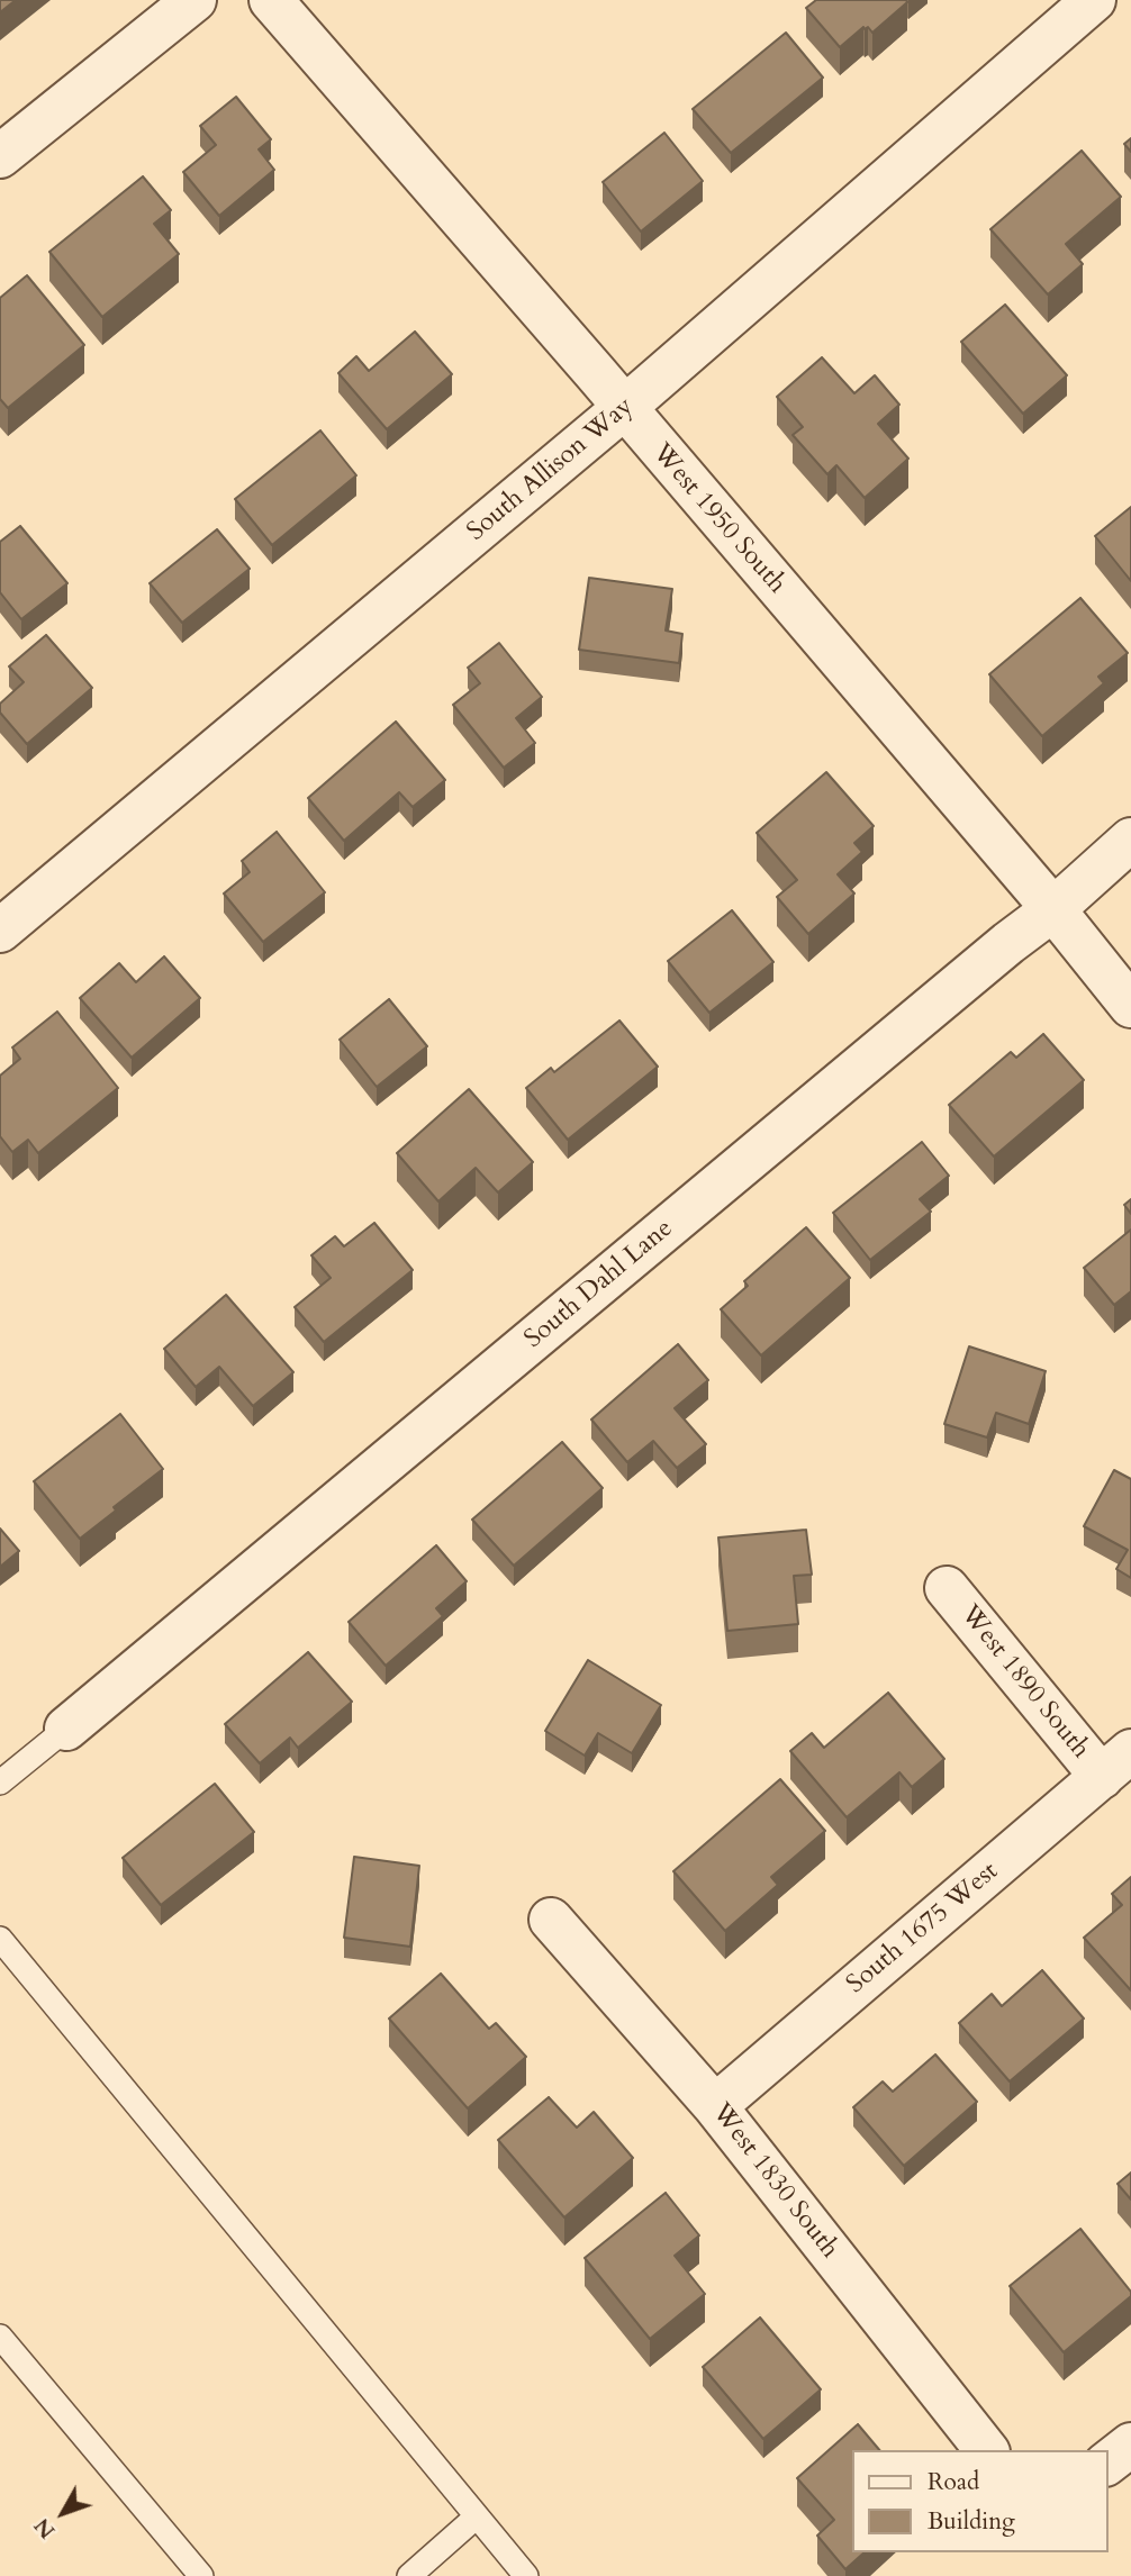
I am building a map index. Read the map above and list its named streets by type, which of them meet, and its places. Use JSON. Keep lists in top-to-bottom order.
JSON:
{
  "streets": {
    "street": [
      "South Allison Way",
      "West 1950 South",
      "South Dahl Lane",
      "West 1890 South",
      "South 1675 West",
      "West 1830 South"
    ]
  },
  "crossings": [
    ["South Allison Way", "West 1950 South"],
    ["West 1950 South", "South Dahl Lane"],
    ["West 1890 South", "South 1675 West"],
    ["South 1675 West", "West 1830 South"]
  ],
  "legend": ["Road", "Building"],
  "north": "bottom left"
}
